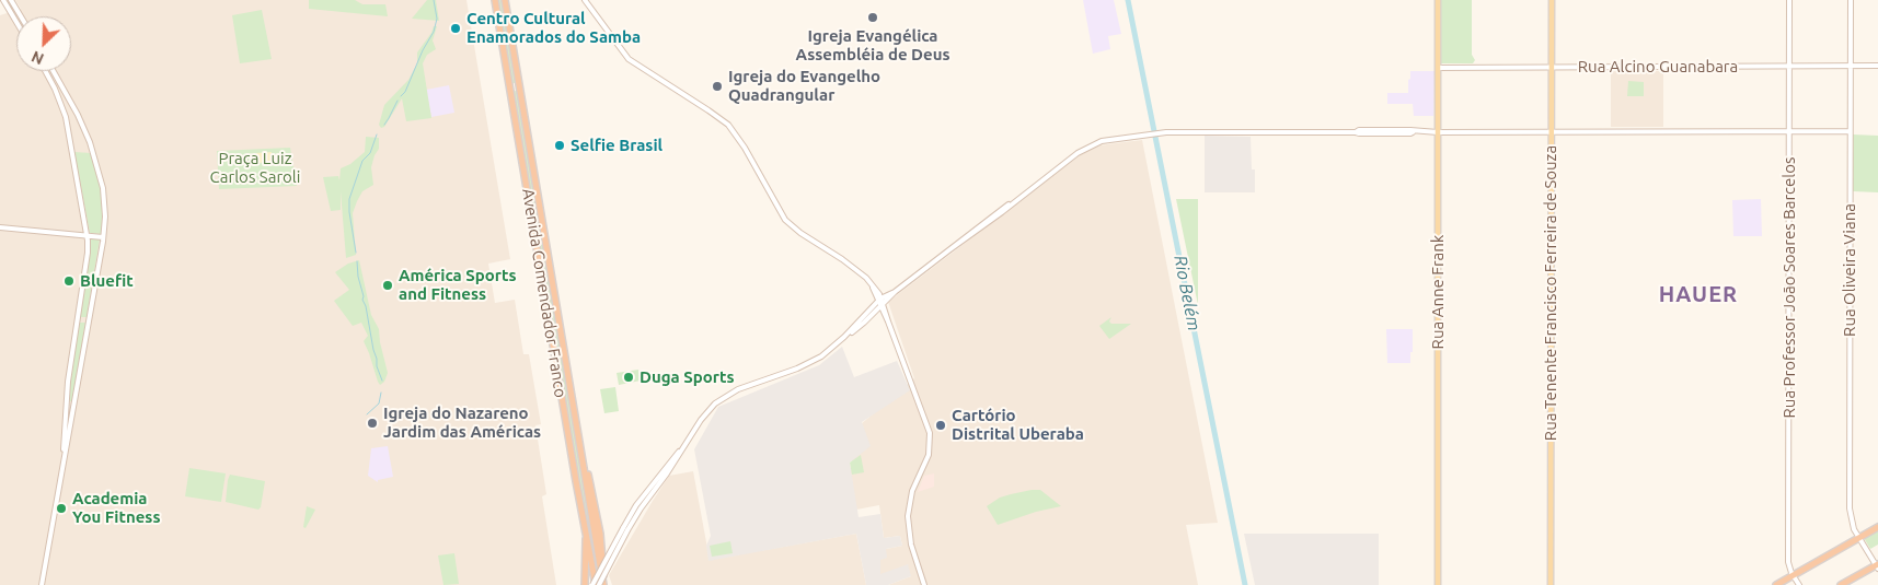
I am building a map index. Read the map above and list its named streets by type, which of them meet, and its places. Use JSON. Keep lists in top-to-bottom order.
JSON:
{
  "streets": {
    "highway": ["Avenida Comendador Franco"],
    "main road": [
      "Rua Alcino Guanabara",
      "Rua Oliveira Viana",
      "Rua Professor João Soares Barcelos",
      "Rua Anne Frank",
      "Rua Tenente Francisco Ferreira de Souza"
    ]
  },
  "crossings": [
    ["Rua Alcino Guanabara", "Rua Oliveira Viana"],
    ["Rua Alcino Guanabara", "Rua Professor João Soares Barcelos"],
    ["Rua Alcino Guanabara", "Rua Anne Frank"],
    ["Rua Alcino Guanabara", "Rua Tenente Francisco Ferreira de Souza"]
  ],
  "districts": ["HAUER"],
  "water": ["Rio Belém"],
  "parks": ["Praça Luiz Carlos Saroli"],
  "places": [
    "Igreja Evangélica Assembléia de Deus",
    "Centro Cultural Enamorados do Samba",
    "Igreja do Evangelho Quadrangular",
    "Selfie Brasil",
    "Bluefit",
    "América Sports and Fitness",
    "Duga Sports",
    "Igreja do Nazareno Jardim das Américas",
    "Cartório Distrital Uberaba",
    "Academia You Fitness"
  ],
  "north": "bottom left"
}
